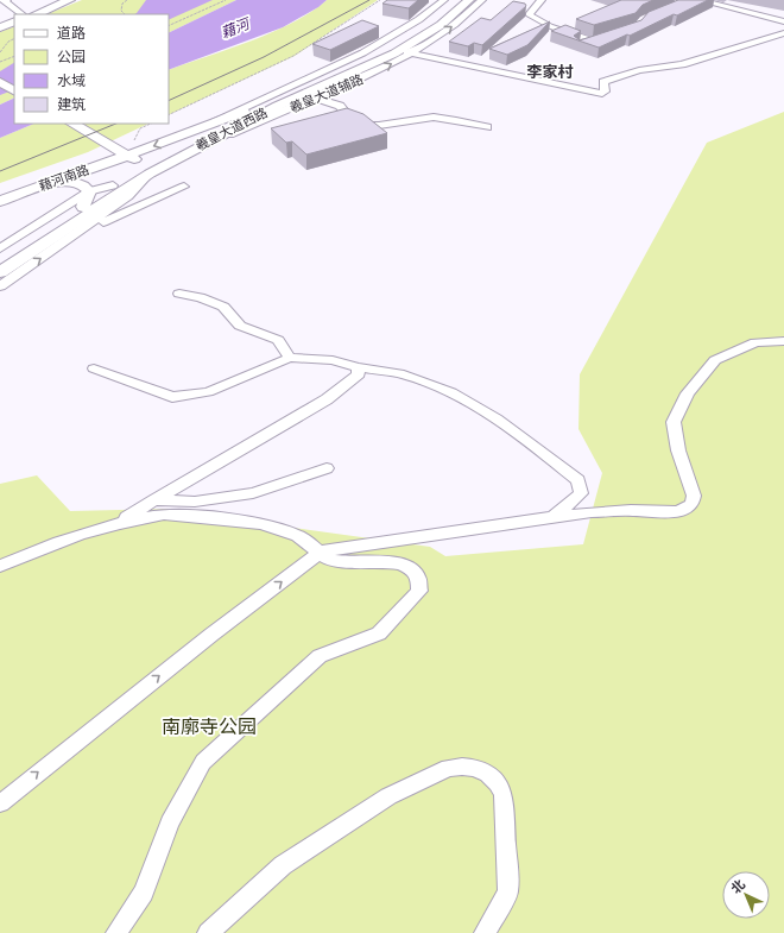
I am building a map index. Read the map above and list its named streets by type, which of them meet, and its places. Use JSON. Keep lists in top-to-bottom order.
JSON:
{
  "streets": {
    "main road": ["羲皇大道西路", "藉河南路"],
    "street": ["羲皇大道辅路"]
  },
  "crossings": [
    ["羲皇大道辅路", "羲皇大道西路"],
    ["羲皇大道辅路", "藉河南路"],
    ["羲皇大道西路", "藉河南路"]
  ],
  "districts": ["李家村"],
  "water": ["藉河"],
  "parks": ["南廓寺公园"],
  "legend": [
    "道路",
    "公园",
    "水域",
    "建筑"
  ],
  "north": "top left"
}
